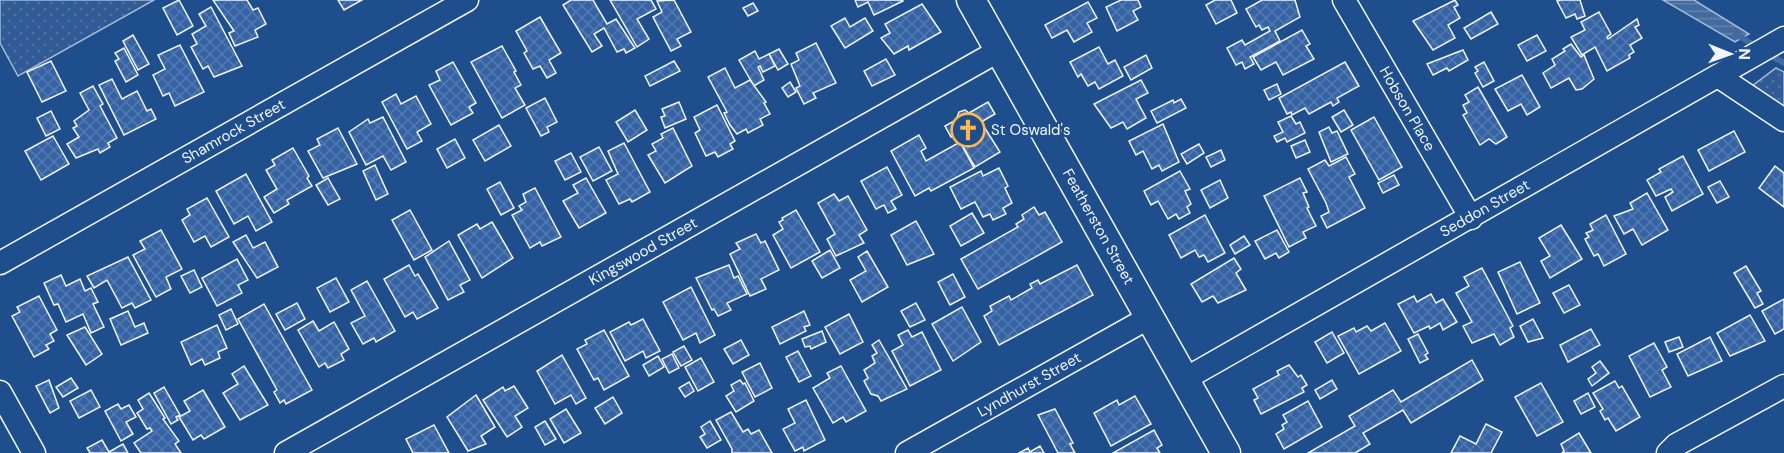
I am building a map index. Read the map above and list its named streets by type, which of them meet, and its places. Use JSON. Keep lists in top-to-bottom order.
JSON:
{
  "streets": {
    "main road": ["Featherston Street"],
    "street": [
      "Hobson Place",
      "Shamrock Street",
      "Seddon Street",
      "Kingswood Street",
      "Lyndhurst Street"
    ]
  },
  "crossings": [
    ["Hobson Place", "Seddon Street"],
    ["Seddon Street", "Featherston Street"],
    ["Featherston Street", "Kingswood Street"],
    ["Featherston Street", "Lyndhurst Street"]
  ],
  "places": {
    "church": ["St Oswald's"]
  },
  "north": "right"
}
